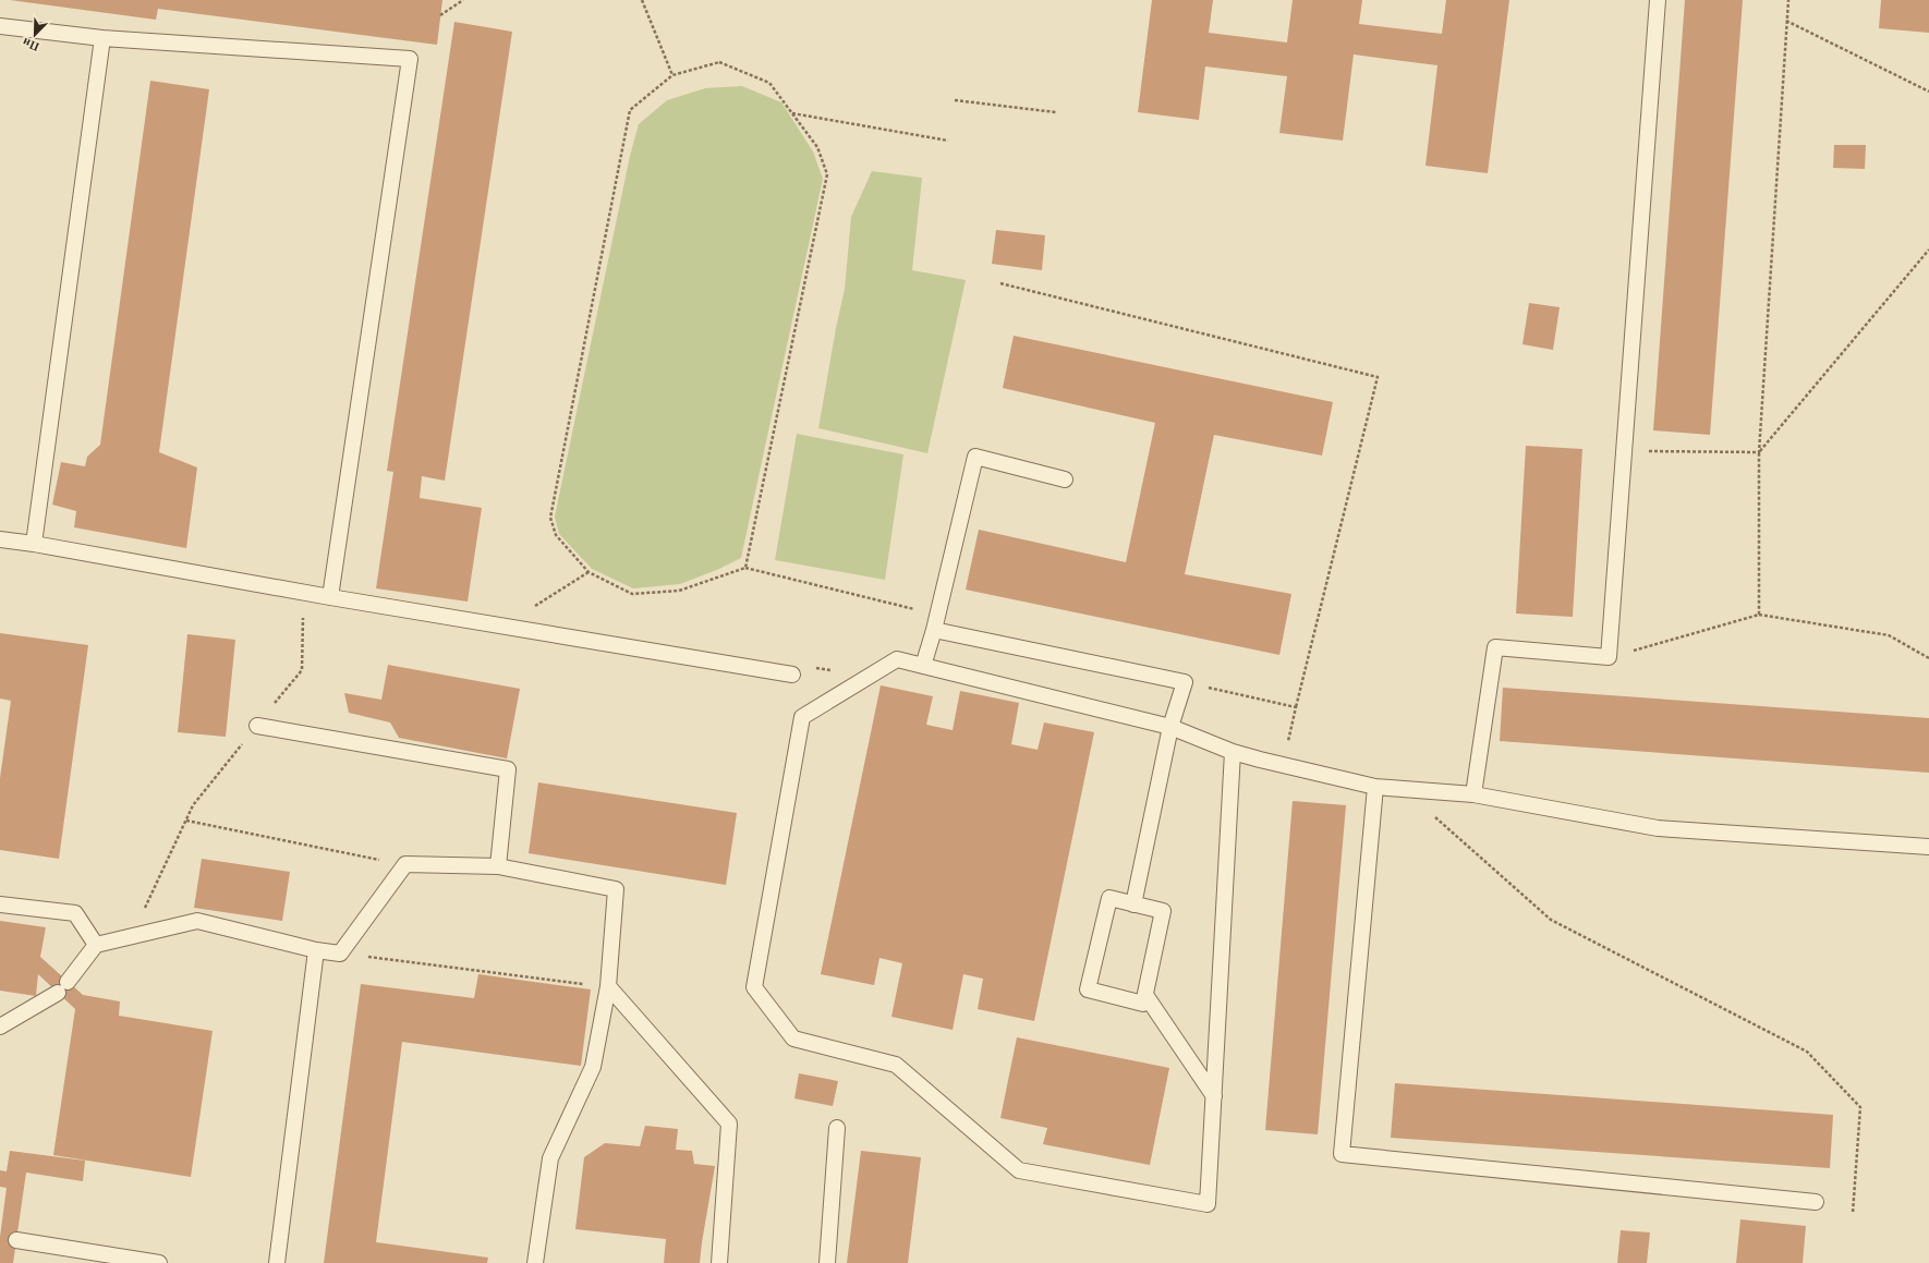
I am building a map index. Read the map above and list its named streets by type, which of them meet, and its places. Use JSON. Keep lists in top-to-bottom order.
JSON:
{
  "north": "bottom left"
}
